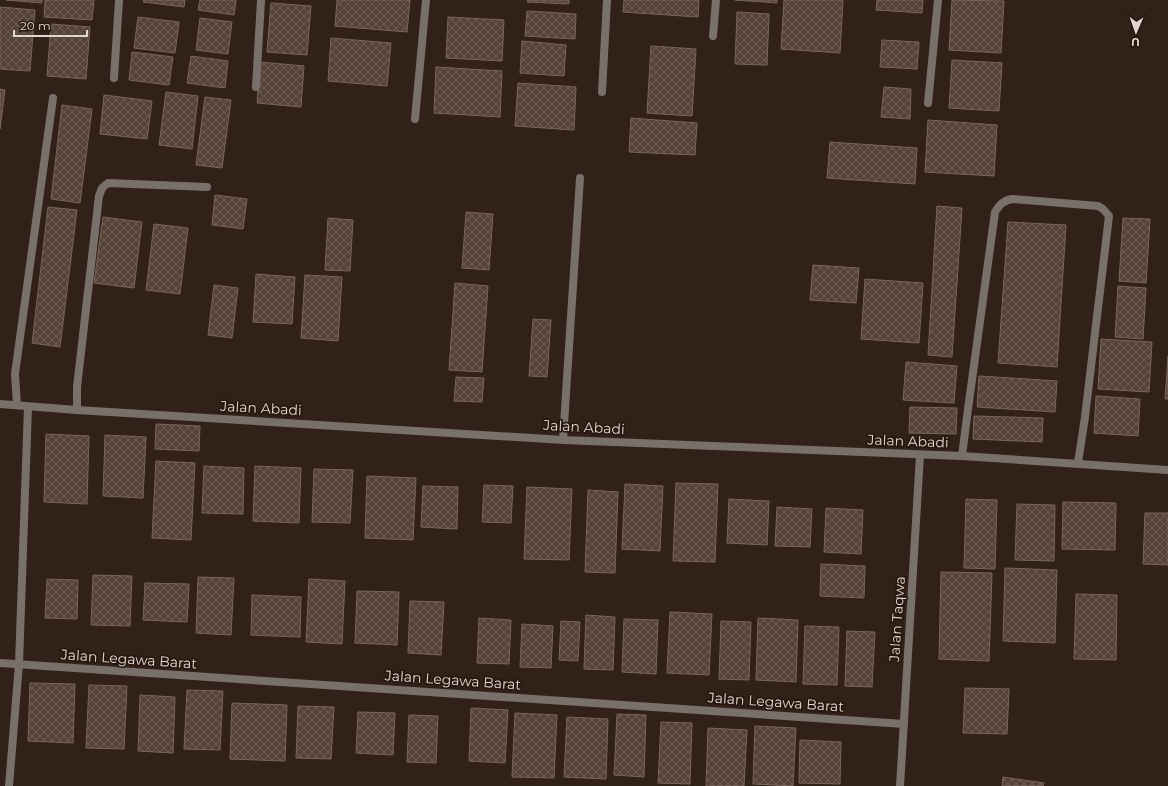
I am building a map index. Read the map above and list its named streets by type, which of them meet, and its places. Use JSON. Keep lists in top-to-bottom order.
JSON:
{
  "streets": {
    "street": ["Jalan Abadi", "Jalan Taqwa", "Jalan Legawa Barat"]
  },
  "crossings": [
    ["Jalan Abadi", "Jalan Taqwa"],
    ["Jalan Taqwa", "Jalan Legawa Barat"]
  ],
  "scale_bar": "20 m",
  "north": "bottom"
}
